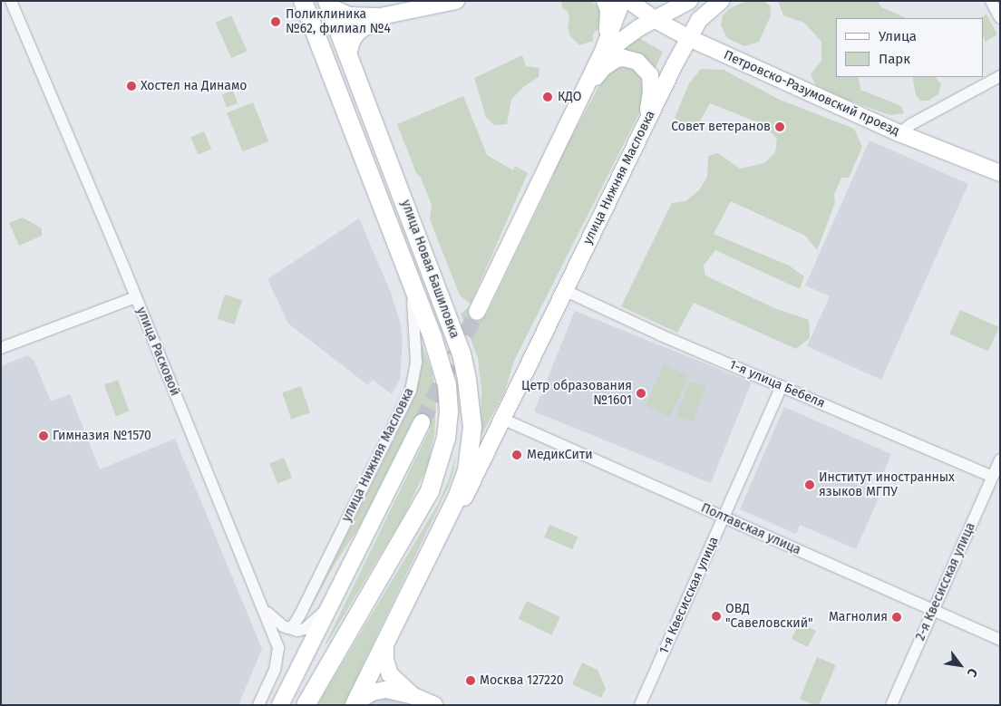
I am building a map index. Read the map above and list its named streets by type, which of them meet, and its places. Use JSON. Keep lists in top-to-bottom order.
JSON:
{
  "streets": {
    "main road": ["улица Нижняя Масловка", "улица Новая Башиловка"],
    "street": [
      "Петровско-Разумовский проезд",
      "улица Расковой",
      "1-я улица Бебеля",
      "Полтавская улица",
      "2-я Квесисская улица",
      "1-я Квесисская улица"
    ]
  },
  "crossings": [
    ["Петровско-Разумовский проезд", "улица Нижняя Масловка"],
    ["улица Нижняя Масловка", "улица Новая Башиловка"],
    ["улица Нижняя Масловка", "1-я улица Бебеля"],
    ["улица Нижняя Масловка", "Полтавская улица"],
    ["1-я улица Бебеля", "2-я Квесисская улица"],
    ["1-я улица Бебеля", "1-я Квесисская улица"],
    ["Полтавская улица", "2-я Квесисская улица"],
    ["Полтавская улица", "1-я Квесисская улица"]
  ],
  "places": [
    "Поликлиника №62, филиал №4",
    "Хостел на Динамо",
    "КДО",
    "Совет ветеранов",
    "Цетр образования №1601",
    "Гимназия №1570",
    "МедикСити",
    "Институт иностранных языков МГПУ",
    "ОВД \"Савеловский\"",
    "Магнолия",
    "Москва 127220"
  ],
  "legend": ["Улица", "Парк"],
  "north": "bottom right"
}
